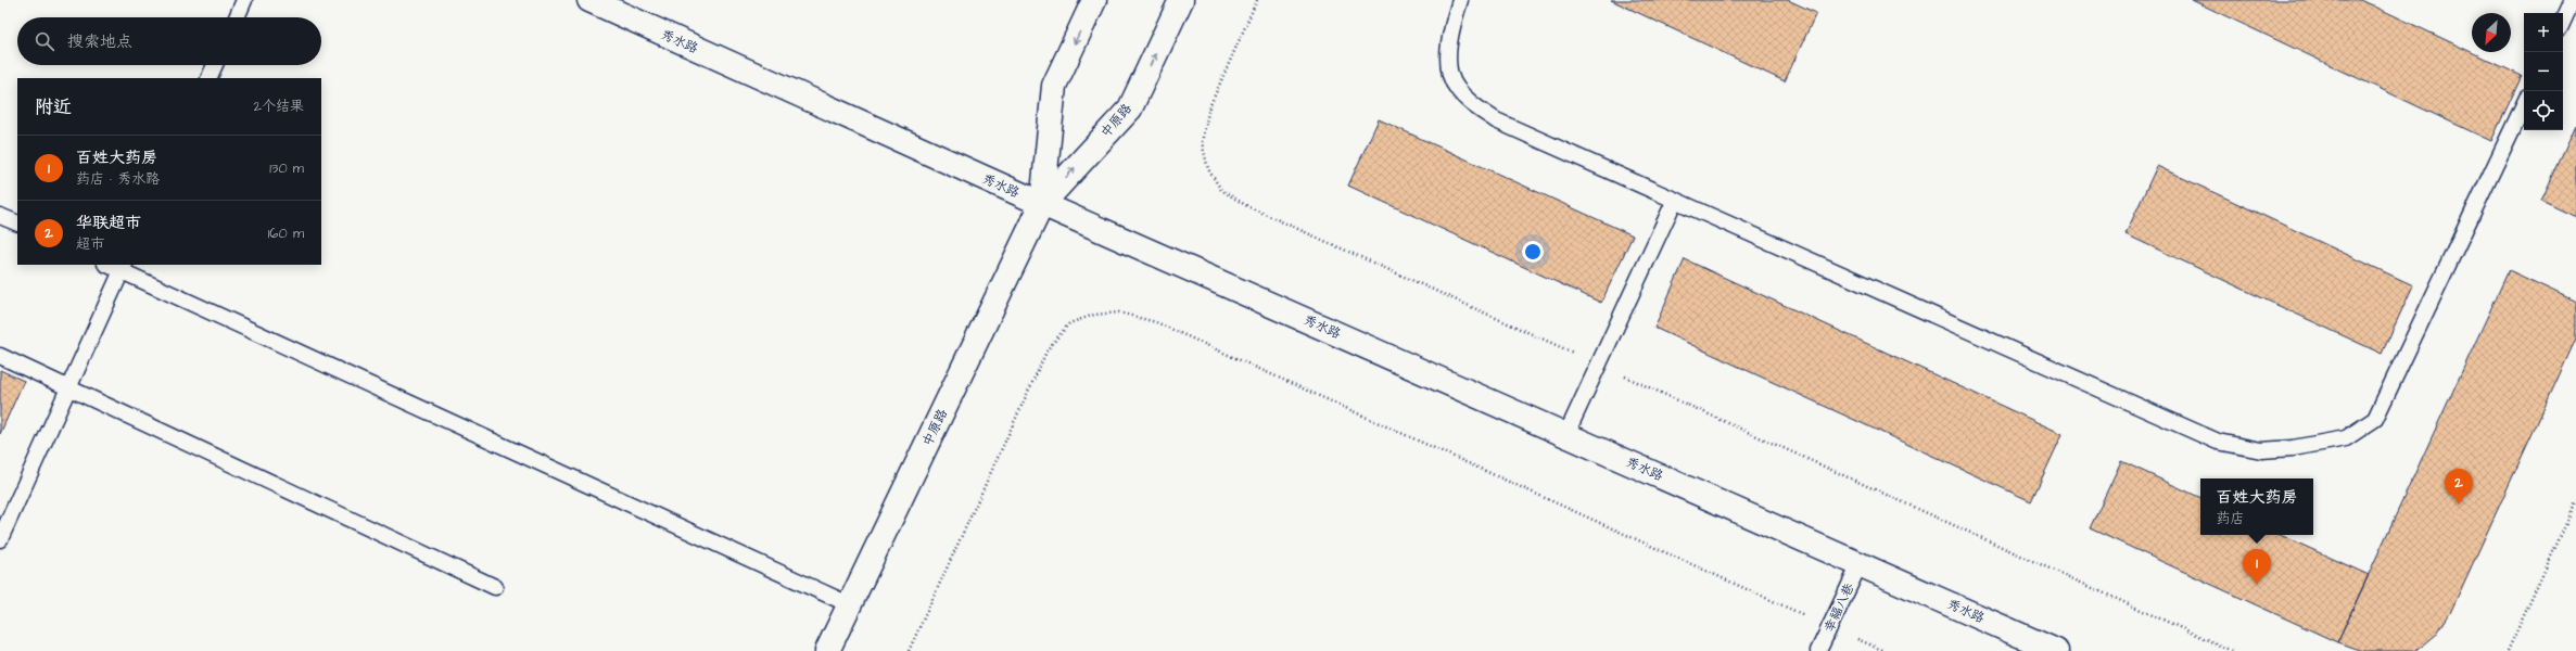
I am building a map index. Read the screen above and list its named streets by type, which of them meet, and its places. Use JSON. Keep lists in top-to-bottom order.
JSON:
{
  "streets": {
    "street": ["秀水路", "中原路"],
    "lane": ["幸福八巷"]
  },
  "crossings": [
    ["秀水路", "中原路"],
    ["秀水路", "幸福八巷"]
  ],
  "north": "bottom left",
  "page": {
    "map_buttons": ["+", "−"],
    "search": "搜索地点",
    "heading": ["附近", "2个结果"],
    "list": [
      {
        "mark": "1",
        "name": "百姓大药房",
        "note": "药店 · 秀水路",
        "value": "130 m"
      },
      {
        "mark": "2",
        "name": "华联超市",
        "note": "超市",
        "value": "160 m"
      }
    ],
    "pins": ["2", "1"],
    "popup": ["百姓大药房", "药店"]
  }
}
